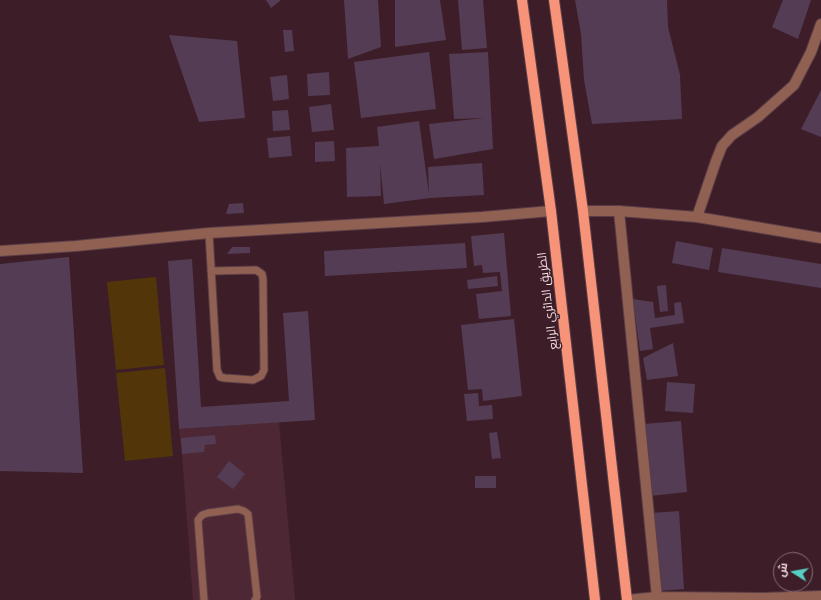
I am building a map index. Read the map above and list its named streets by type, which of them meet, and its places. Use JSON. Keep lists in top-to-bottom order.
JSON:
{
  "streets": {
    "main road": ["الطريق الدائري الرابع"]
  },
  "north": "left"
}
